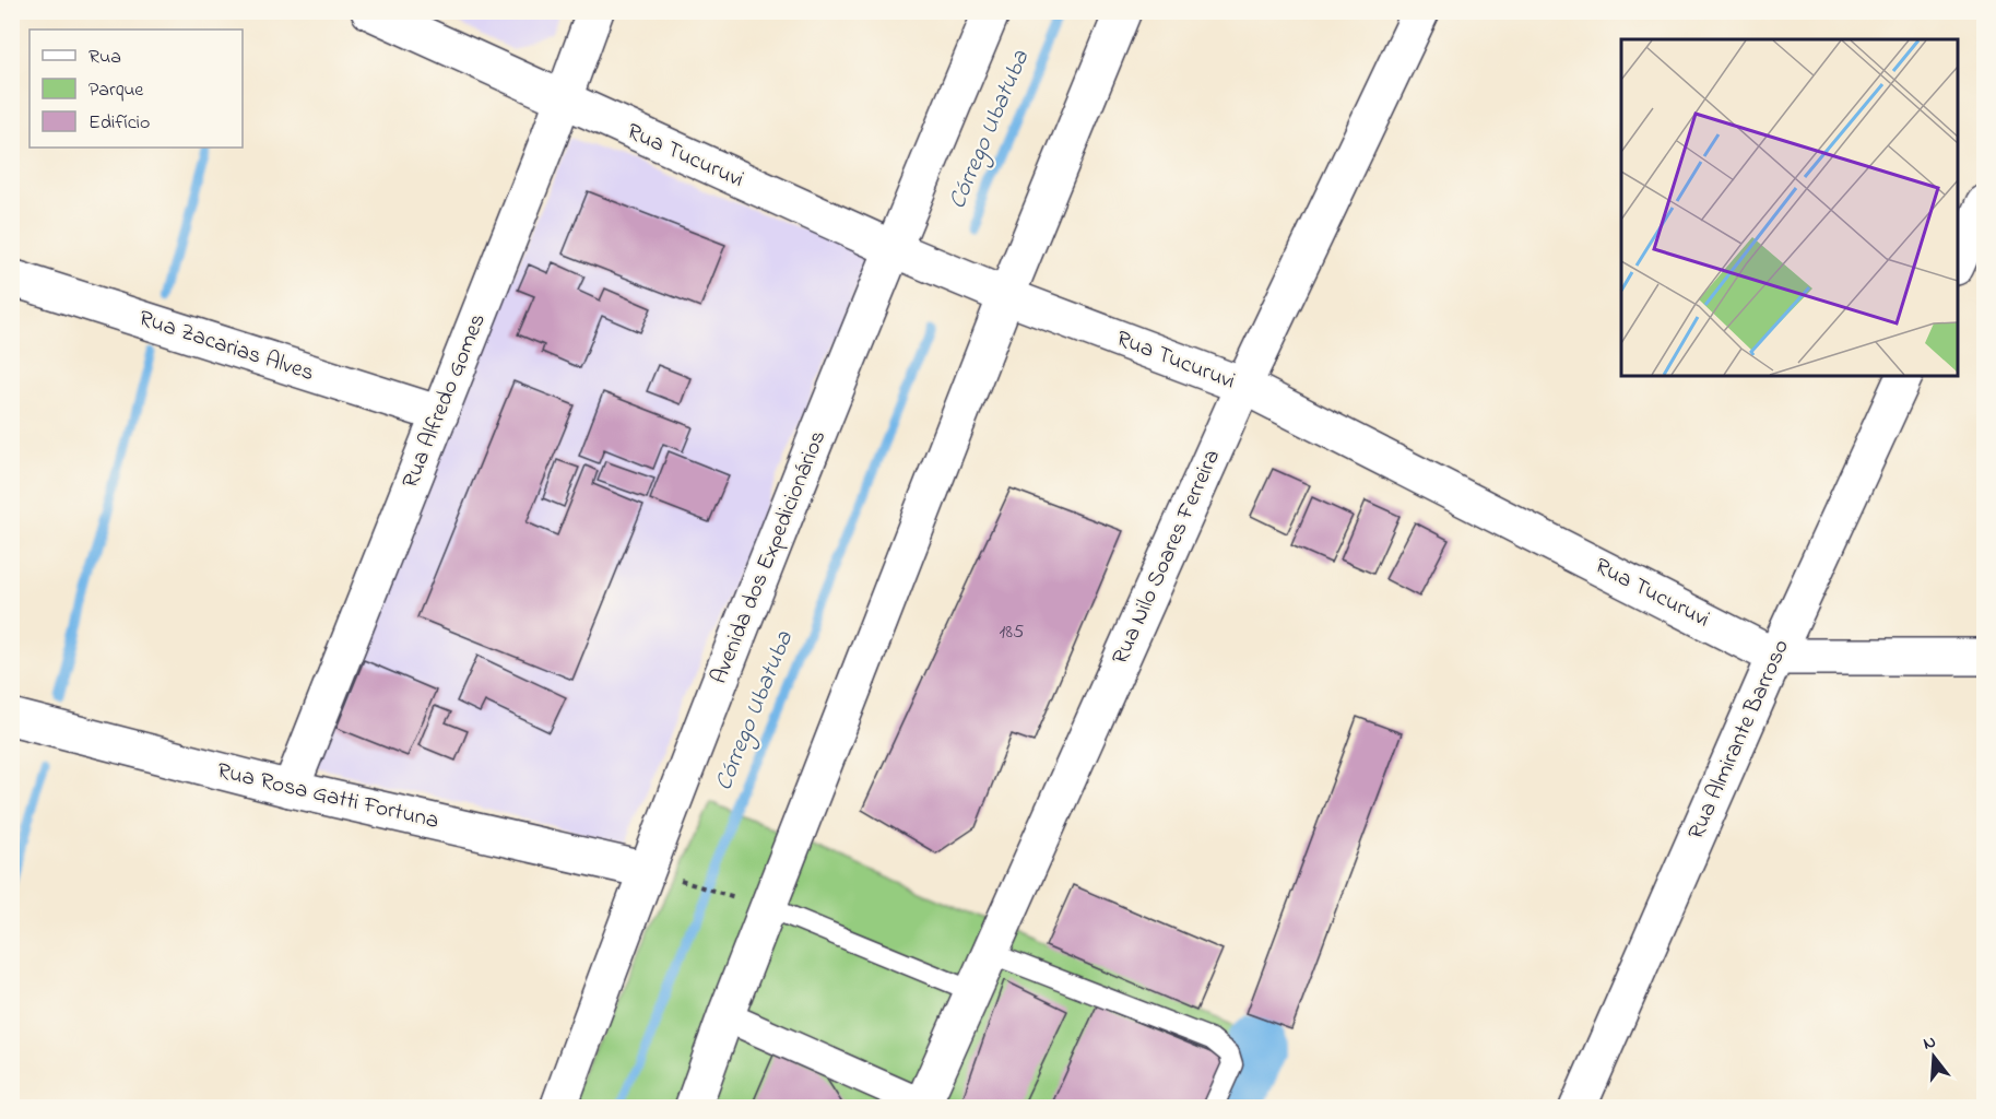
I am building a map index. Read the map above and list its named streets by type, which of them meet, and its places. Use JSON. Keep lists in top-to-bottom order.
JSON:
{
  "streets": {
    "street": [
      "Rua Tucuruvi",
      "Rua Zacarias Alves",
      "Rua Alfredo Gomes",
      "Avenida dos Expedicionários",
      "Rua Nilo Soares Ferreira",
      "Rua Almirante Barroso",
      "Rua Rosa Gatti Fortuna"
    ]
  },
  "crossings": [
    ["Rua Tucuruvi", "Rua Alfredo Gomes"],
    ["Rua Tucuruvi", "Avenida dos Expedicionários"],
    ["Rua Tucuruvi", "Rua Nilo Soares Ferreira"],
    ["Rua Tucuruvi", "Rua Almirante Barroso"],
    ["Rua Zacarias Alves", "Rua Alfredo Gomes"],
    ["Rua Alfredo Gomes", "Rua Rosa Gatti Fortuna"],
    ["Avenida dos Expedicionários", "Rua Rosa Gatti Fortuna"]
  ],
  "water": ["Córrego Ubatuba"],
  "house_numbers": ["185"],
  "legend": ["Rua", "Parque", "Edifício"],
  "north": "top"
}
